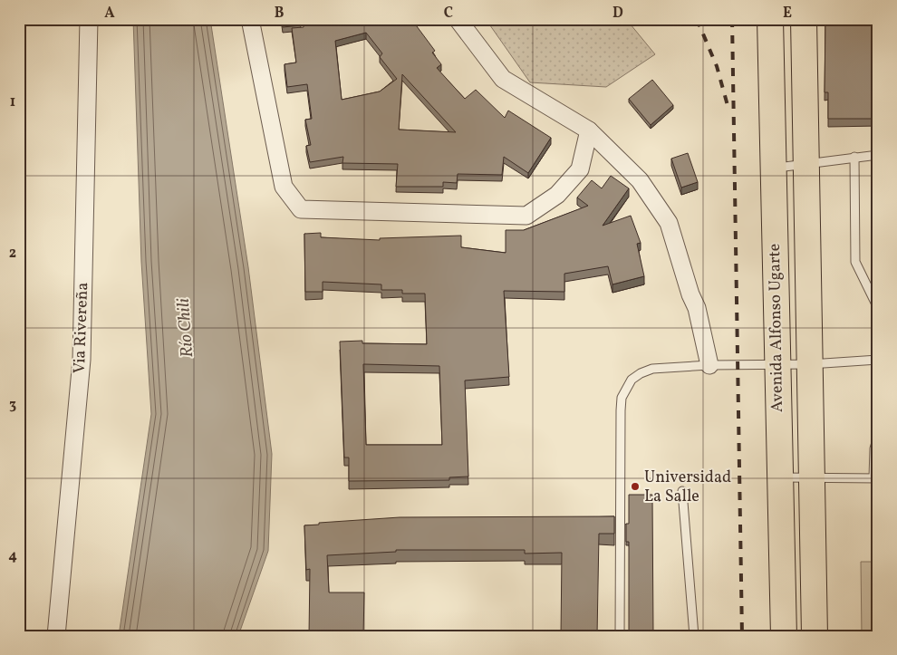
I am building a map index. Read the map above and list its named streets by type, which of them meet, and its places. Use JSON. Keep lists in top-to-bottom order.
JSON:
{
  "streets": {
    "main road": ["Avenida Alfonso Ugarte"],
    "street": ["Via Rivereña"]
  },
  "water": ["Río Chili"],
  "places": ["Universidad La Salle"],
  "grid": {
    "columns": [
      "A",
      "B",
      "C",
      "D",
      "E"
    ],
    "rows": [
      "1",
      "2",
      "3",
      "4"
    ]
  }
}
